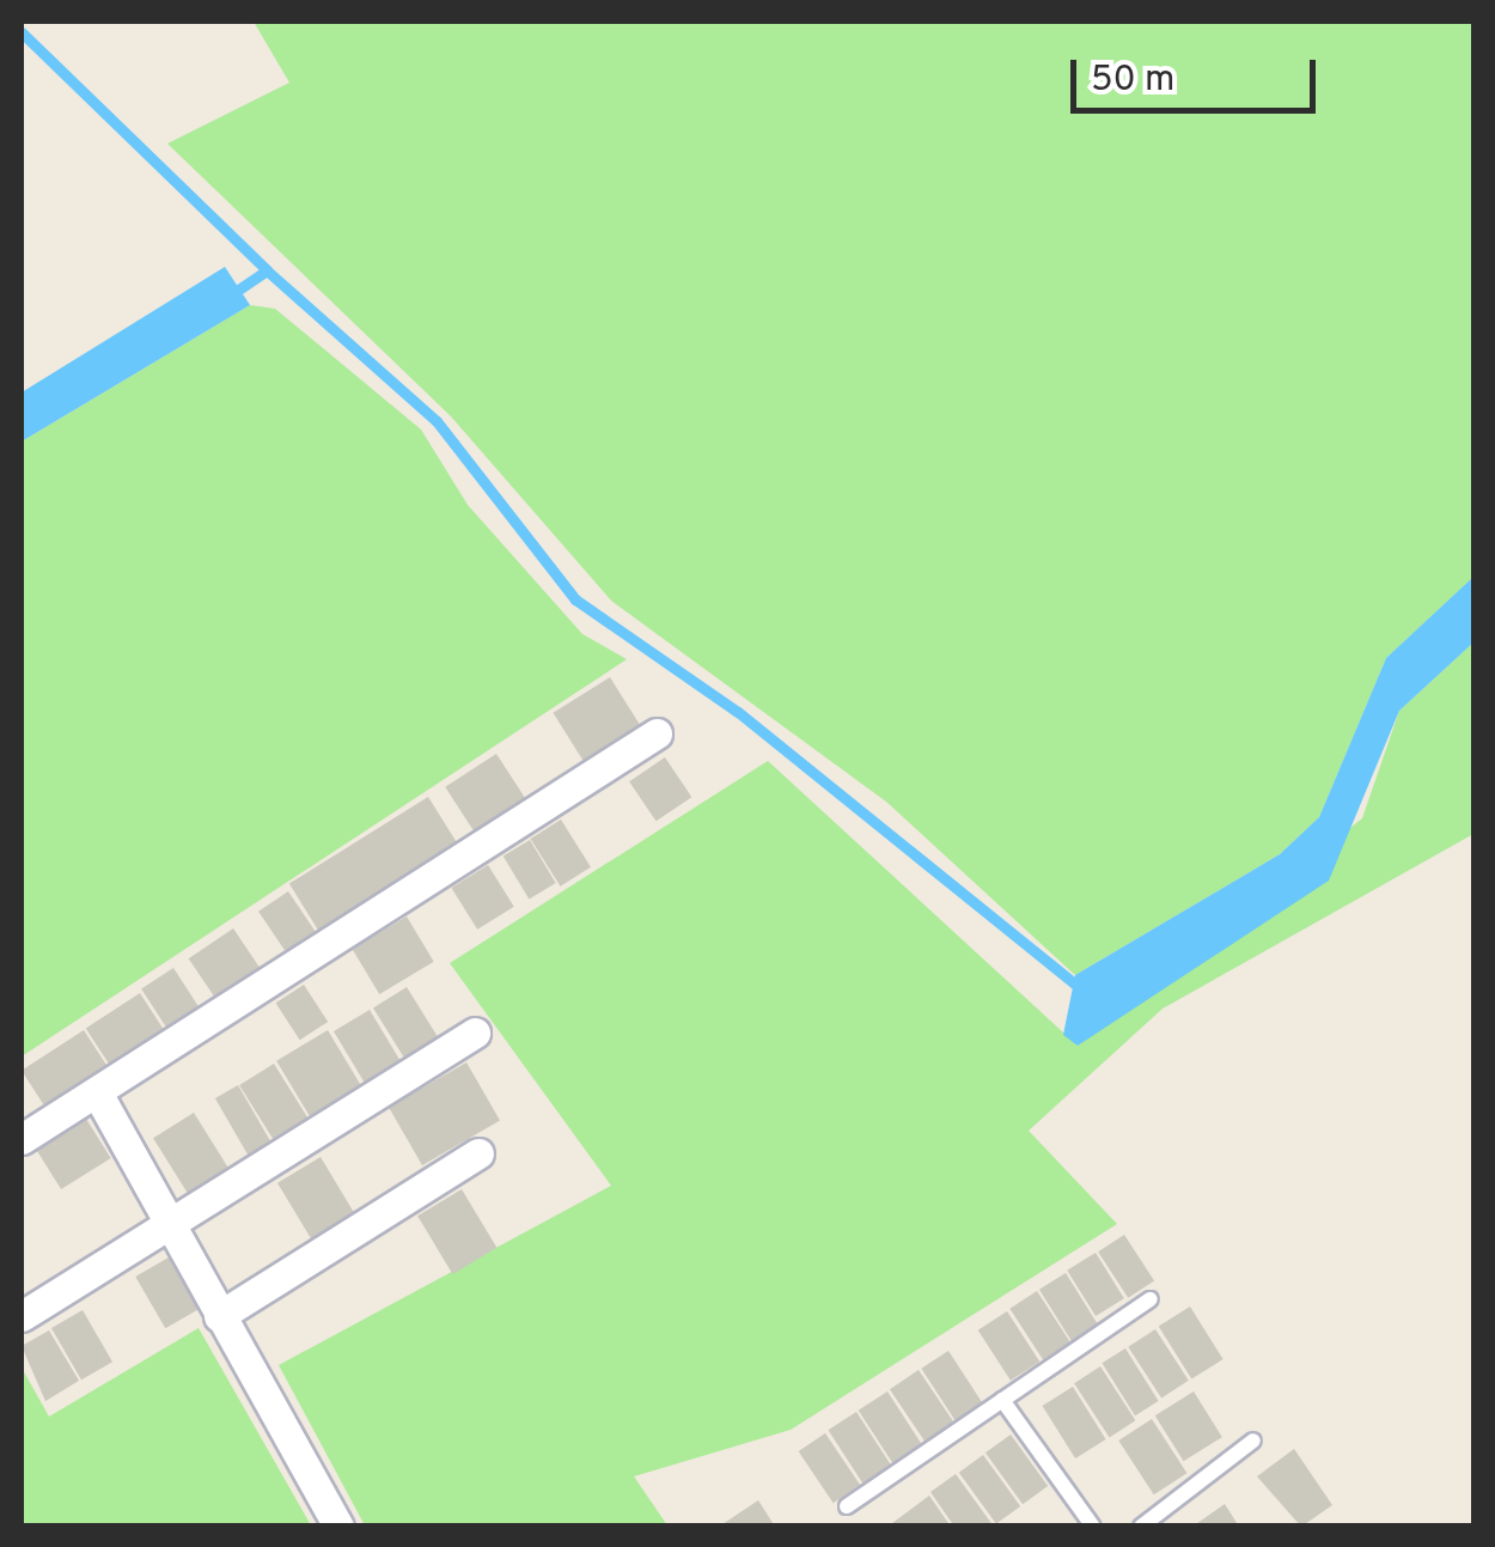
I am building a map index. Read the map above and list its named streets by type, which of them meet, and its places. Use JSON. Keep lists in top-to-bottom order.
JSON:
{
  "scale_bar": "50 m"
}
